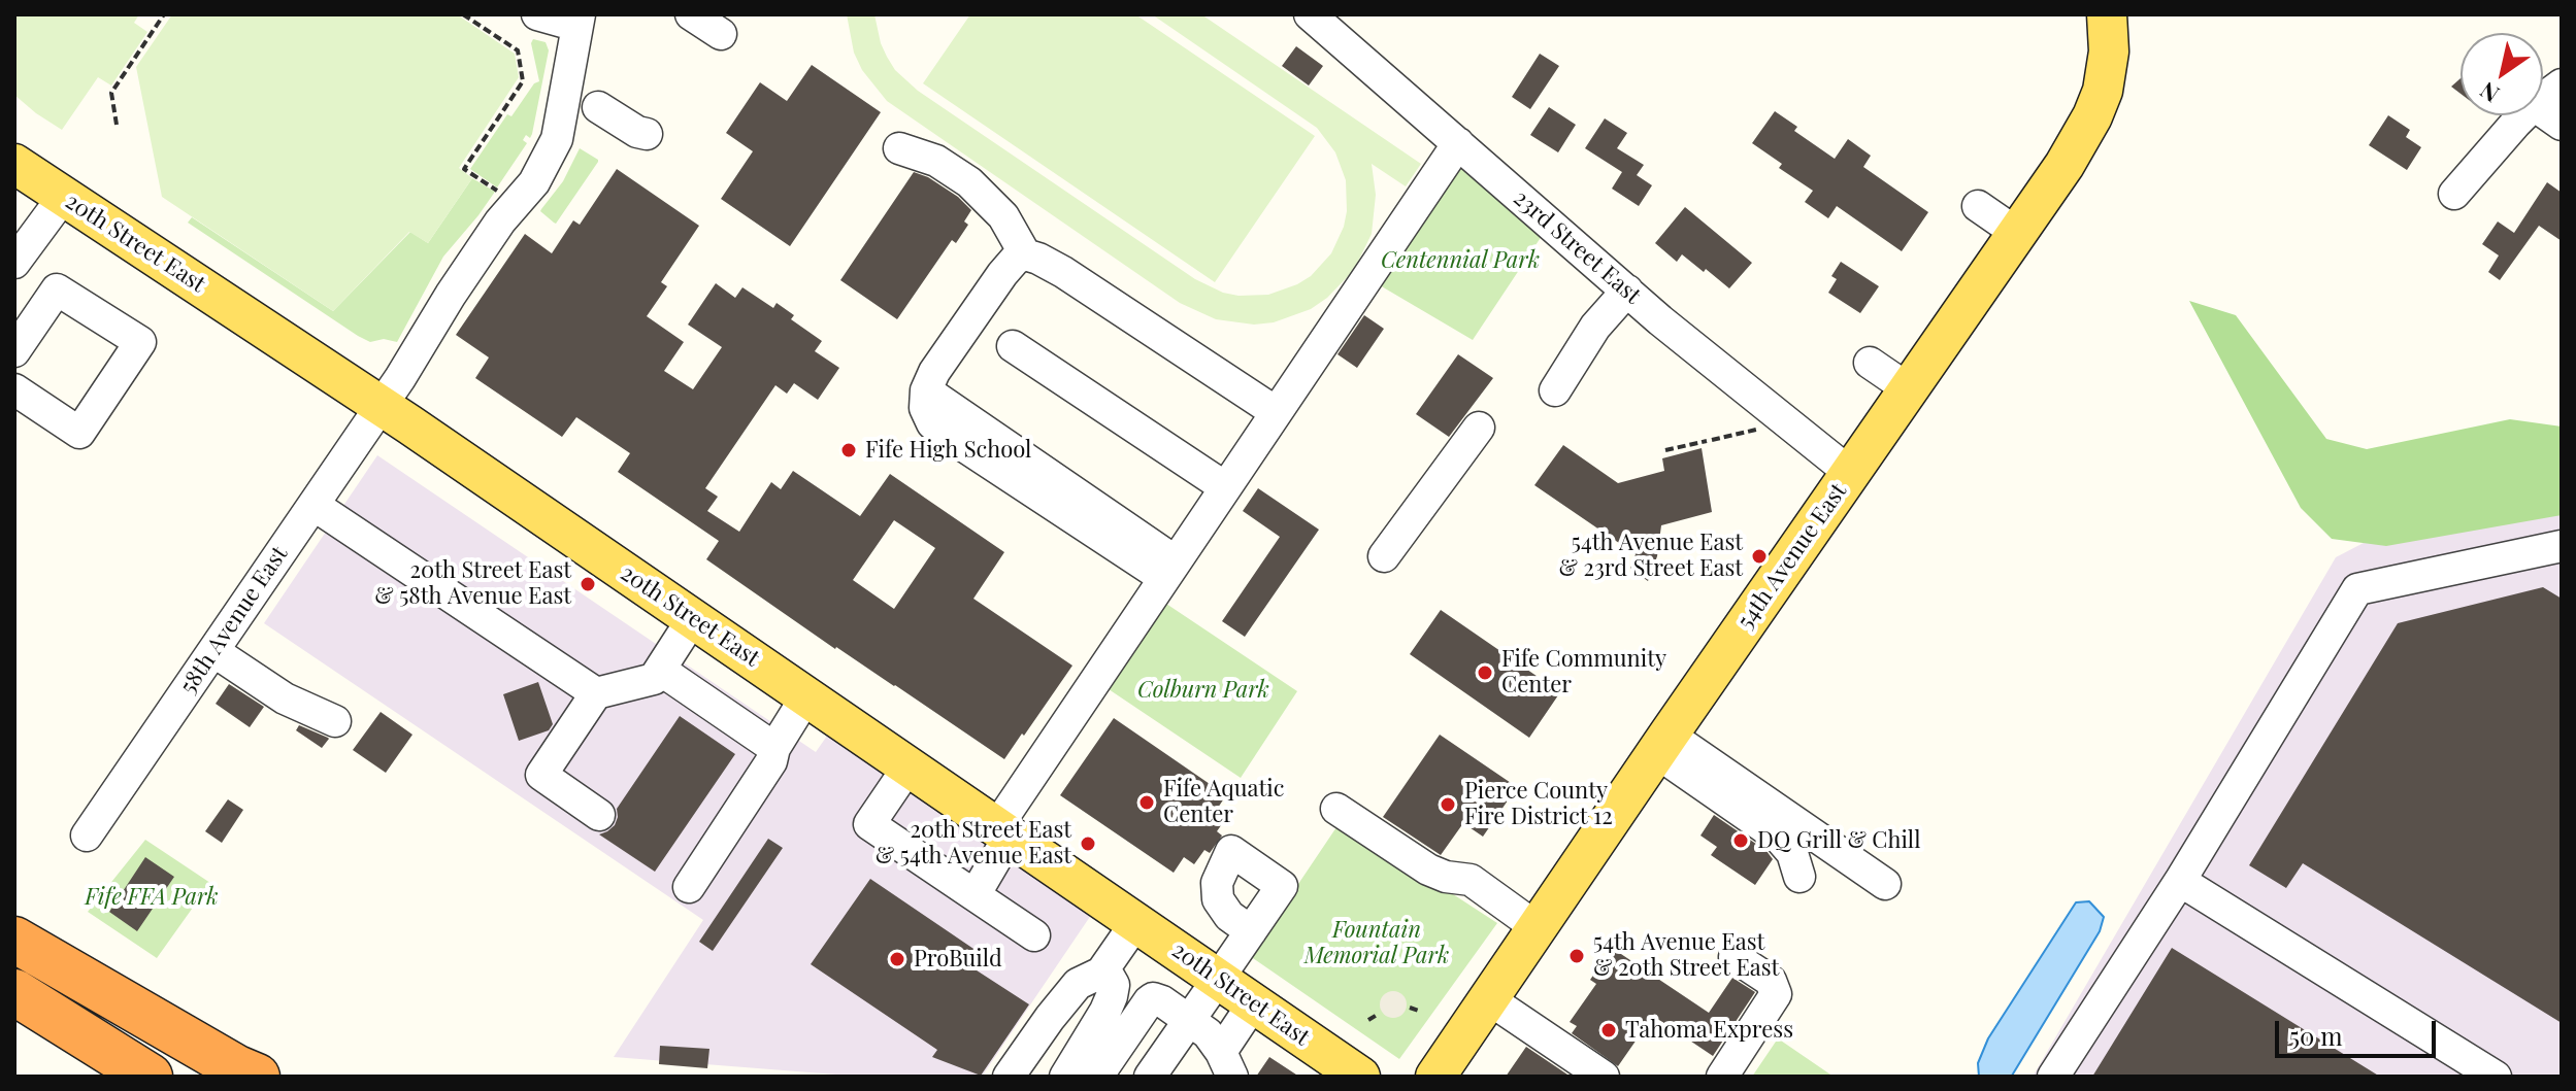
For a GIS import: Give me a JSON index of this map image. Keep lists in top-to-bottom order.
{
  "streets": {
    "main road": ["20th Street East", "54th Avenue East"],
    "street": ["23rd Street East", "58th Avenue East"]
  },
  "crossings": [
    ["20th Street East", "58th Avenue East"],
    ["23rd Street East", "54th Avenue East"]
  ],
  "parks": [
    "Centennial Park",
    "Colburn Park",
    "Fife FFA Park",
    "Fountain Memorial Park"
  ],
  "places": [
    "Fife High School",
    "54th Avenue East & 23rd Street East",
    "20th Street East & 58th Avenue East",
    "Fife Community Center",
    "Fife Aquatic Center",
    "Pierce County Fire District 12",
    "DQ Grill & Chill",
    "20th Street East & 54th Avenue East",
    "54th Avenue East & 20th Street East",
    "ProBuild",
    "Tahoma Express"
  ],
  "scale_bar": "50 m",
  "north": "bottom left"
}
